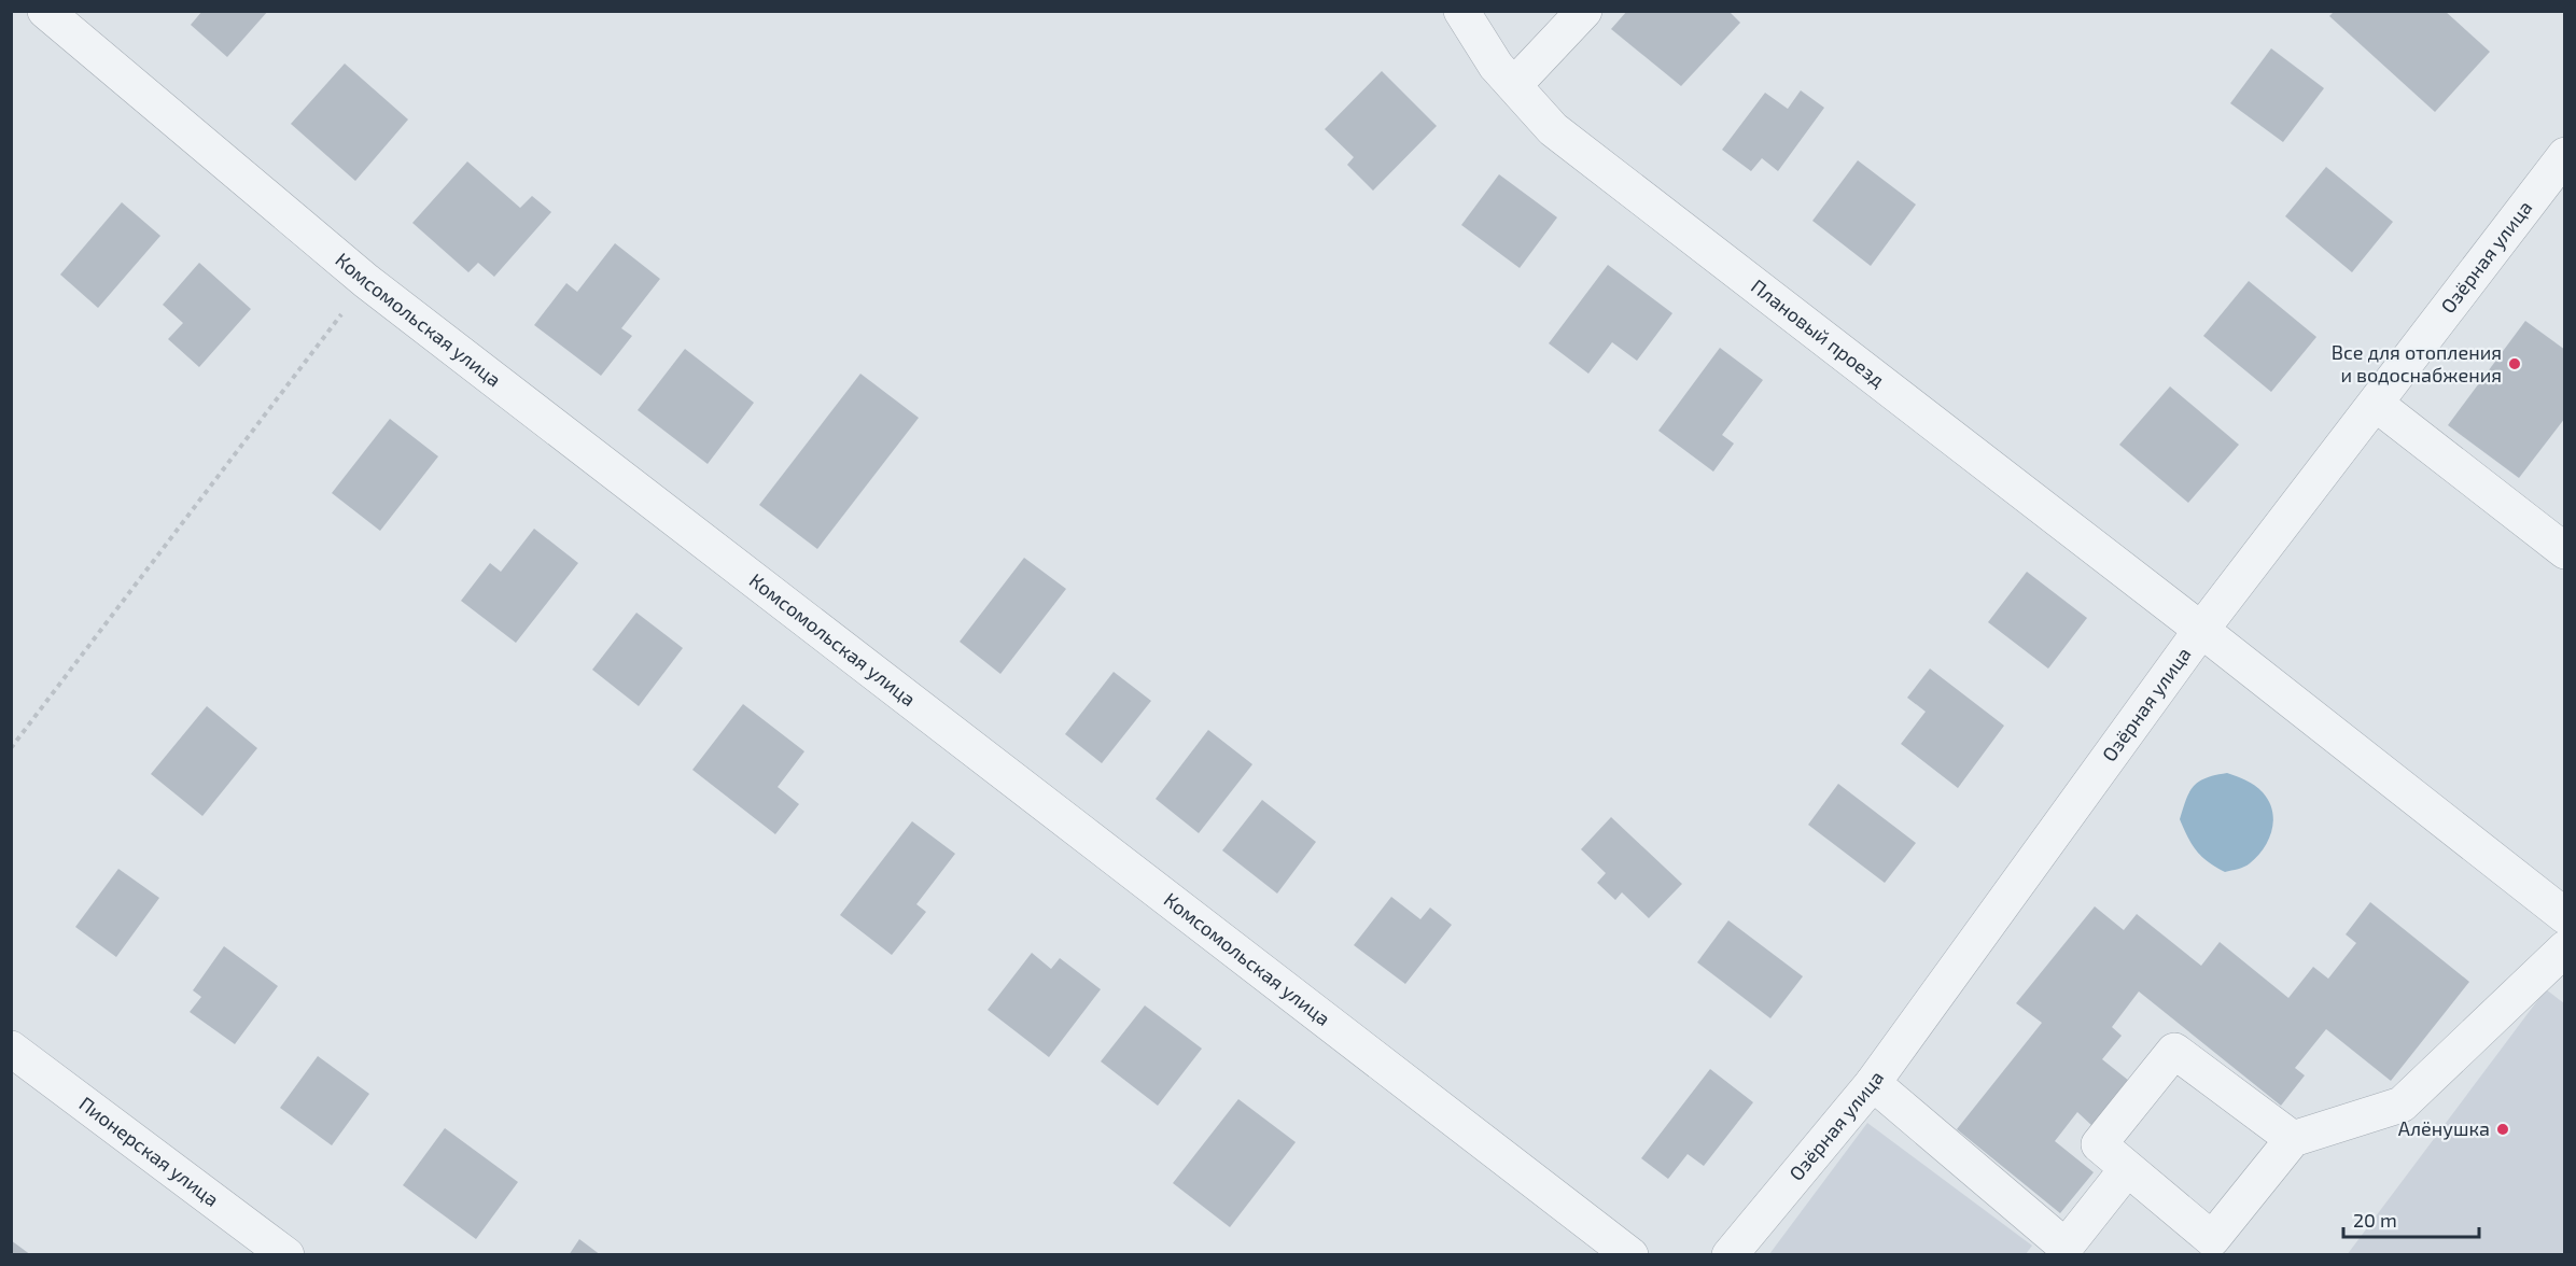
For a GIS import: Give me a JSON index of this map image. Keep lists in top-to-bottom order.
{
  "streets": {
    "street": [
      "Озёрная улица",
      "Комсомольская улица",
      "Плановый проезд",
      "Пионерская улица"
    ]
  },
  "crossings": [
    ["Озёрная улица", "Плановый проезд"]
  ],
  "places": ["Все для отопления и водоснабжения", "Алёнушка"],
  "scale_bar": "20 m"
}
